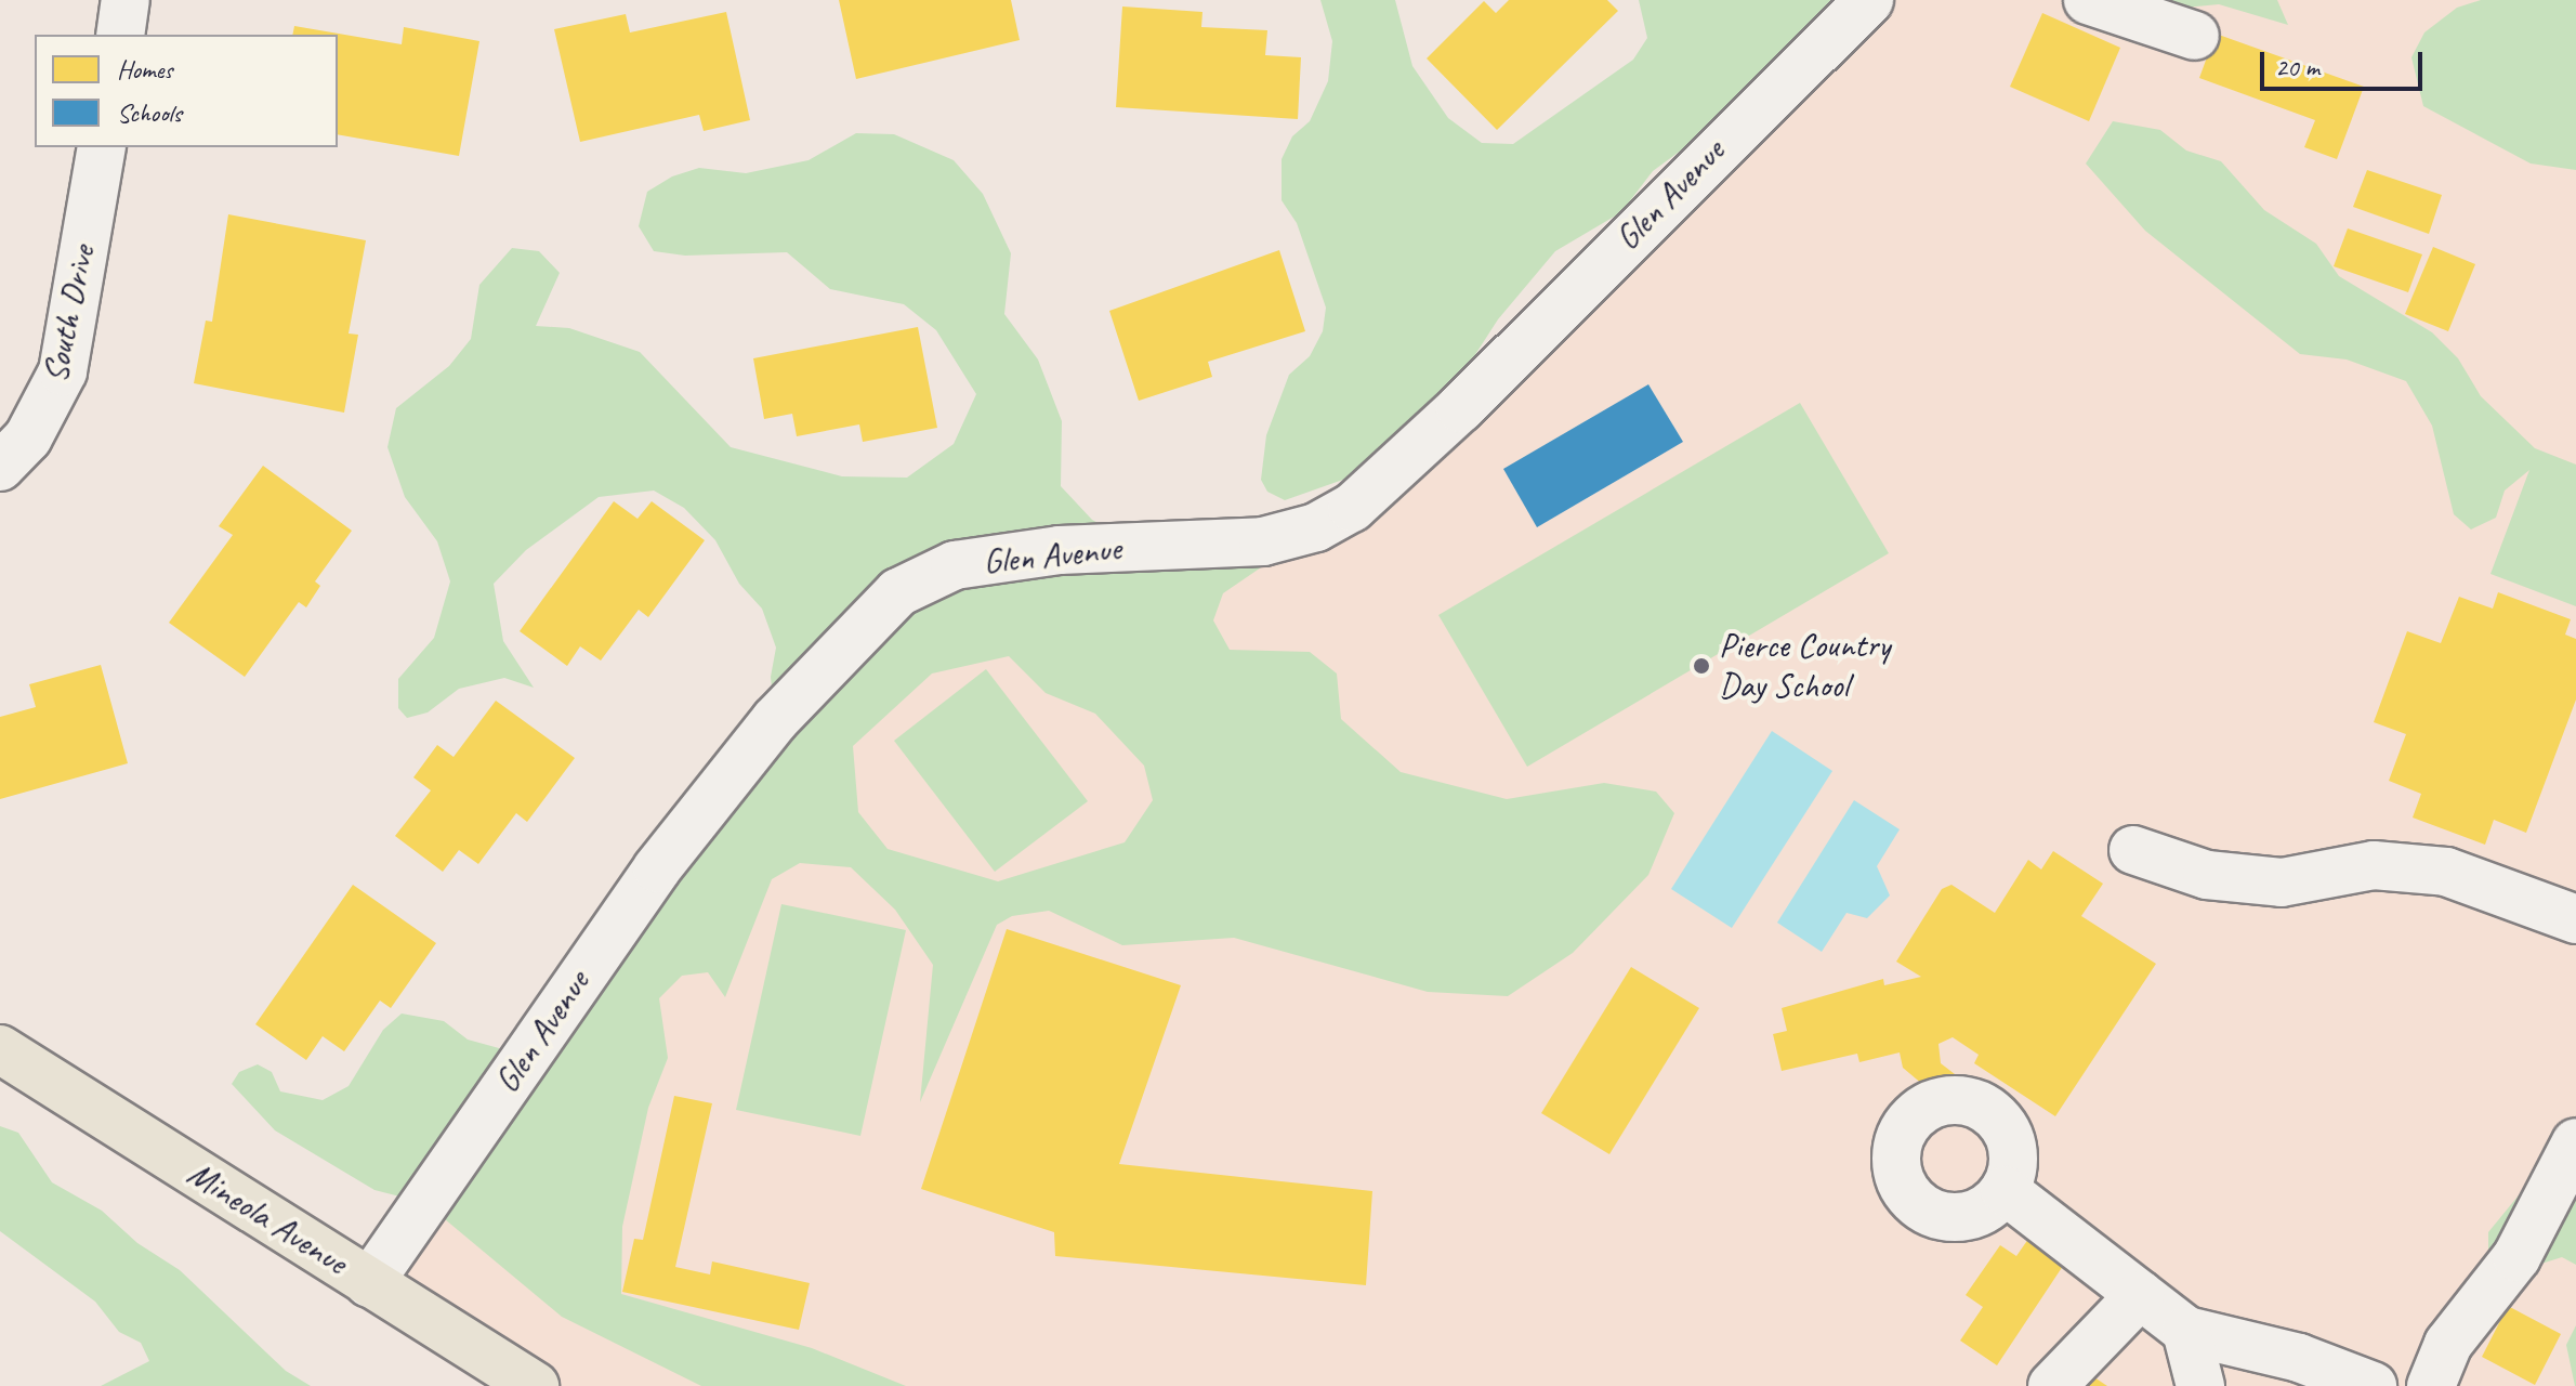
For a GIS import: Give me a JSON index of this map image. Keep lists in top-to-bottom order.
{
  "streets": {
    "main road": ["Mineola Avenue"],
    "street": ["Glen Avenue", "South Drive"]
  },
  "crossings": [
    ["Glen Avenue", "Mineola Avenue"]
  ],
  "places": ["Pierce Country Day School"],
  "legend": ["Homes", "Schools"],
  "scale_bar": "20 m"
}
